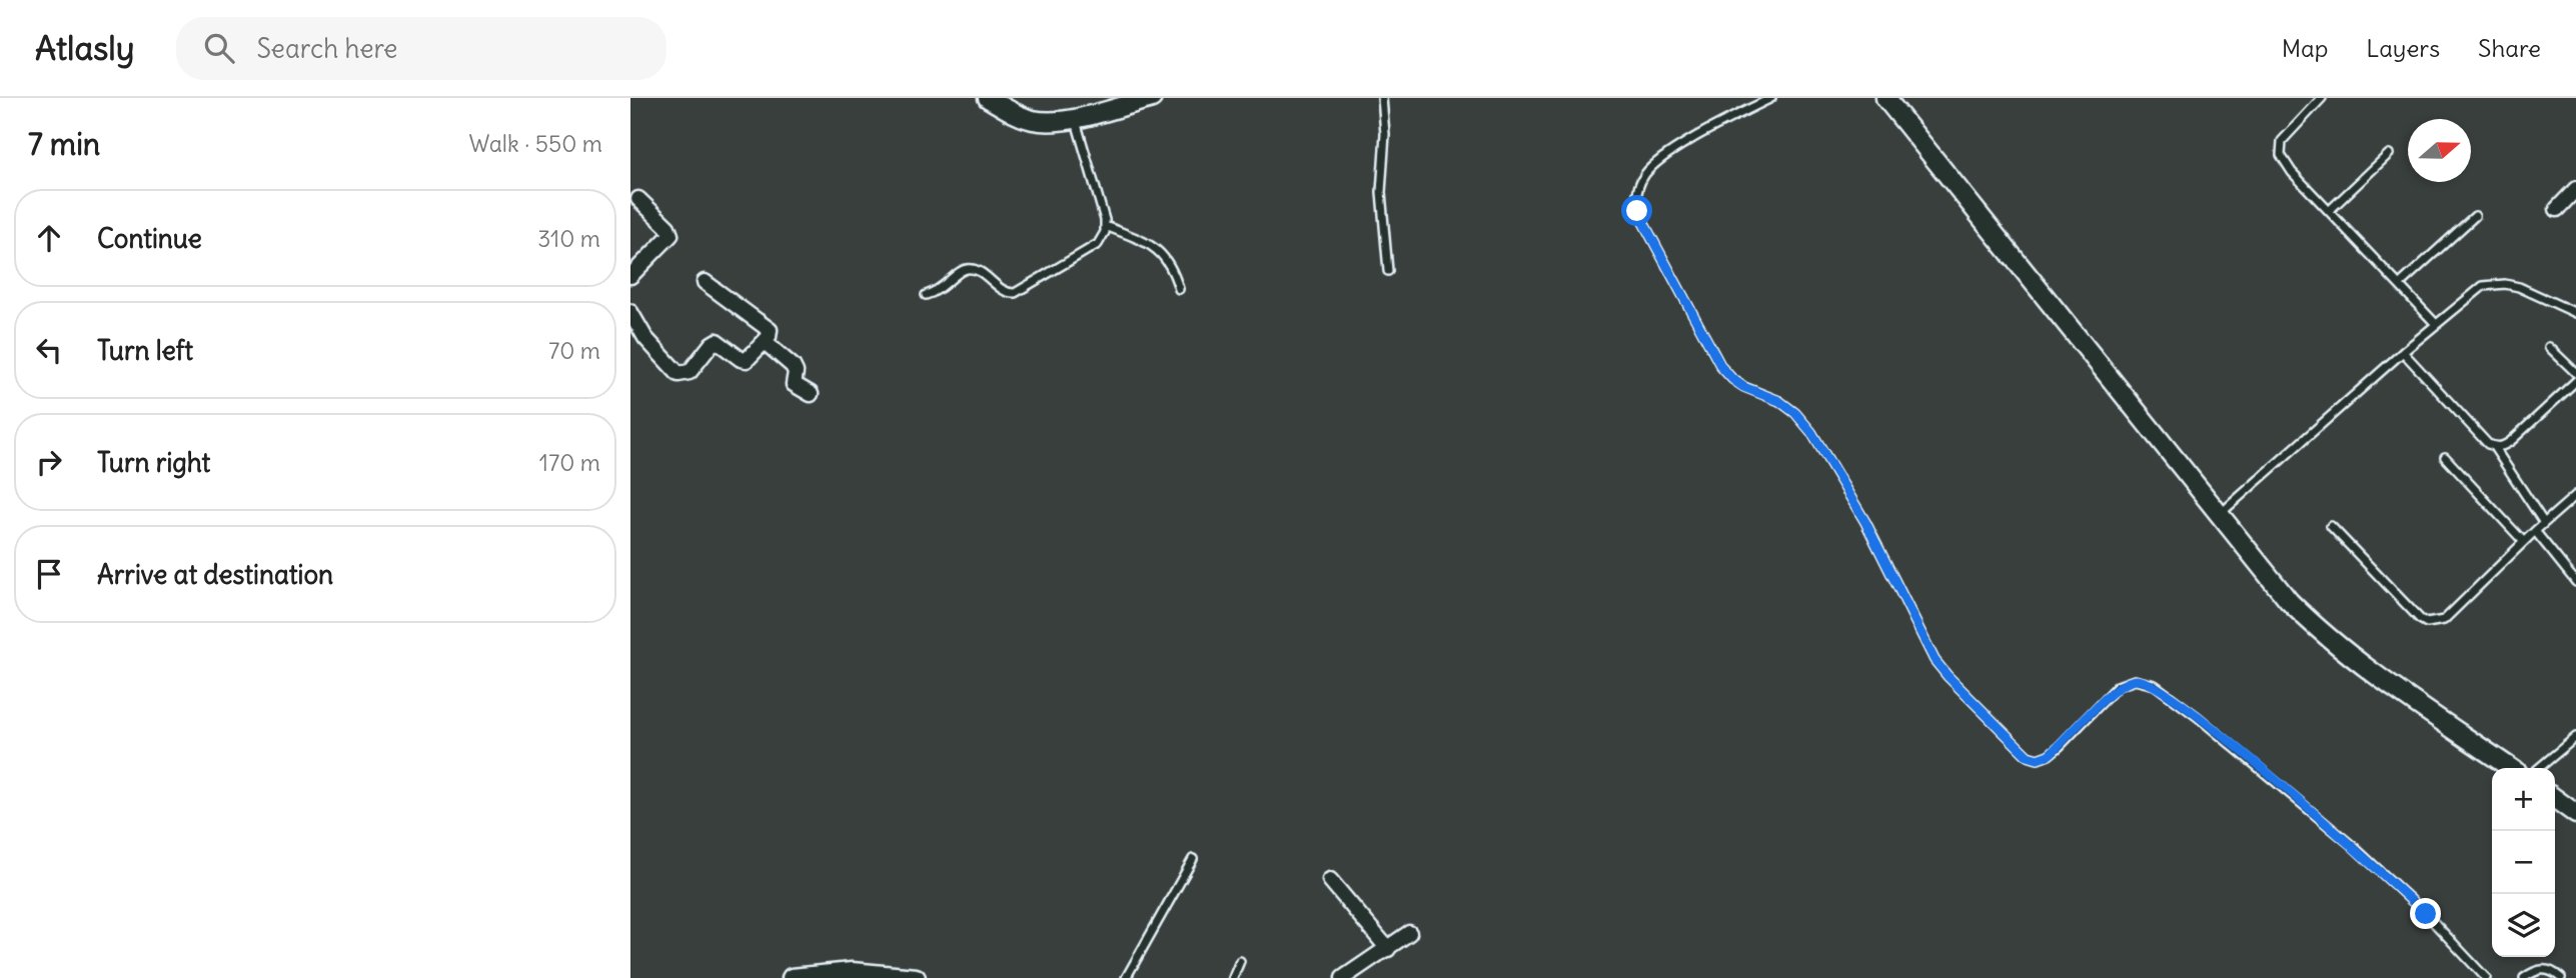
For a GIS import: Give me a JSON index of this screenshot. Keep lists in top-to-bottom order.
{
  "north": "right",
  "page": {
    "header": "Atlasly",
    "search": "Search here",
    "nav": ["Map", "Layers", "Share"],
    "heading": ["7 min", "Walk · 550 m"],
    "list": [
      ["Continue", "310 m"],
      ["Turn left", "70 m"],
      ["Turn right", "170 m"],
      "Arrive at destination"
    ],
    "map_buttons": ["+", "−"]
  }
}
